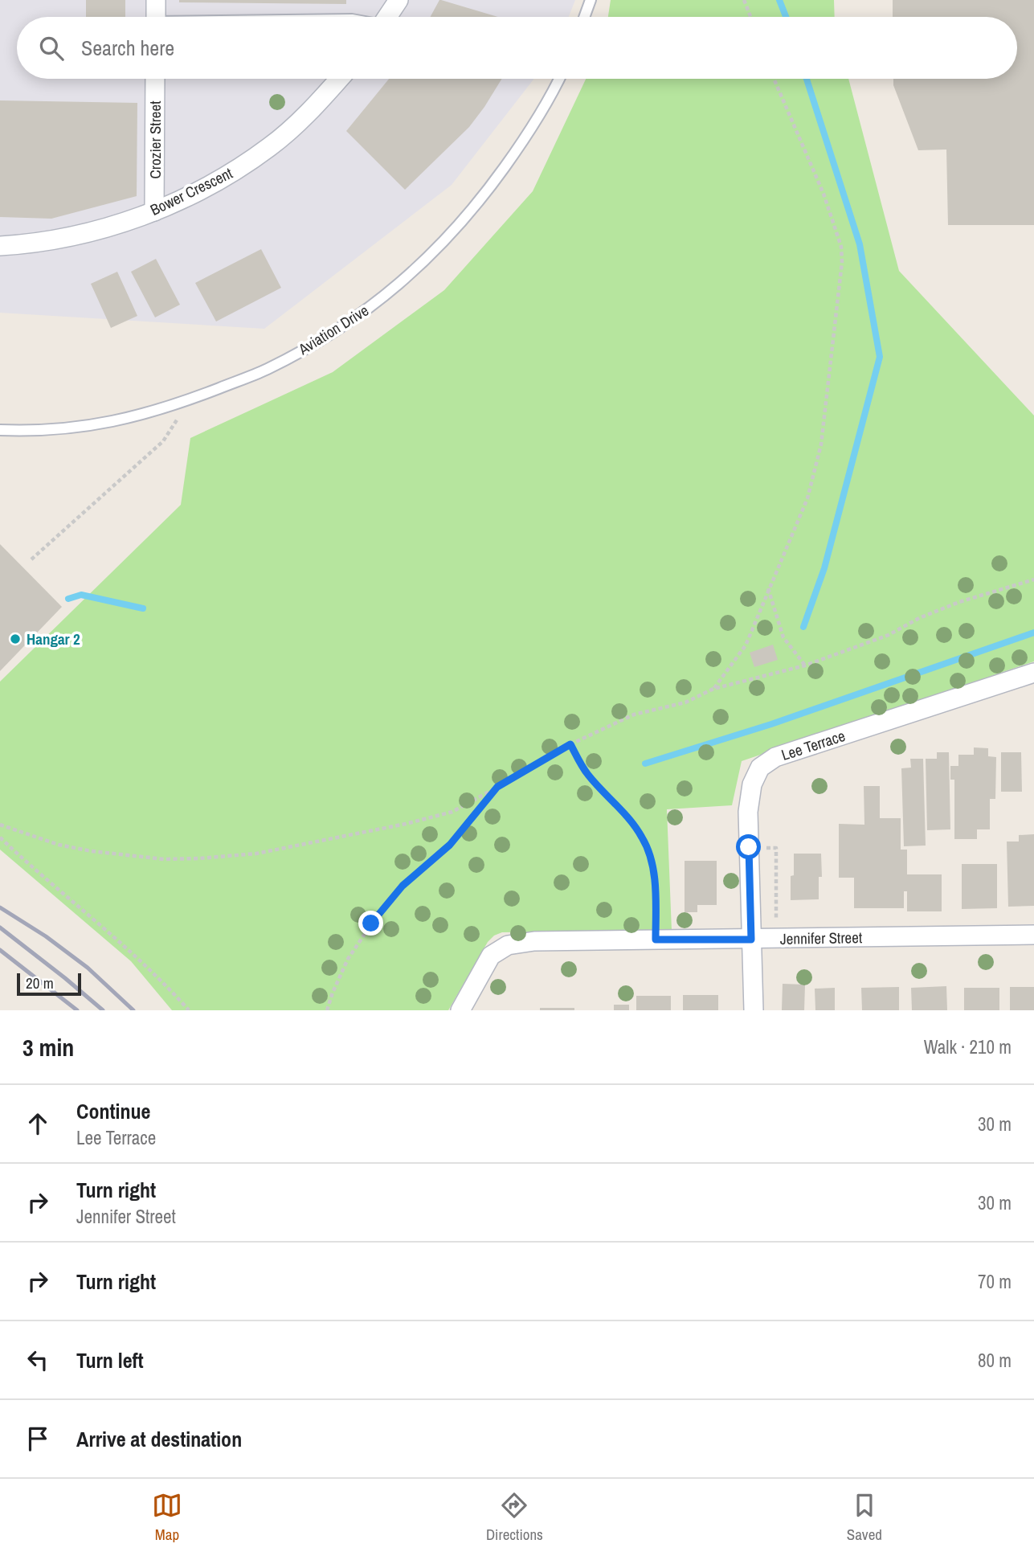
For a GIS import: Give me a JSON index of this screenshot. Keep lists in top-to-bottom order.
{
  "streets": {
    "street": [
      "Crozier Street",
      "Bower Crescent",
      "Lee Terrace",
      "Jennifer Street"
    ],
    "lane": ["Aviation Drive"]
  },
  "crossings": [
    ["Crozier Street", "Bower Crescent"],
    ["Lee Terrace", "Jennifer Street"]
  ],
  "places": ["Hangar 2"],
  "scale_bar": "20 m",
  "page": {
    "search": "Search here",
    "scale": "20 m",
    "heading": ["3 min", "Walk · 210 m"],
    "list": [
      ["Continue", "Lee Terrace", "30 m"],
      ["Turn right", "Jennifer Street", "30 m"],
      ["Turn right", "70 m"],
      ["Turn left", "80 m"],
      "Arrive at destination"
    ],
    "nav": ["Map", "Directions", "Saved"]
  }
}
